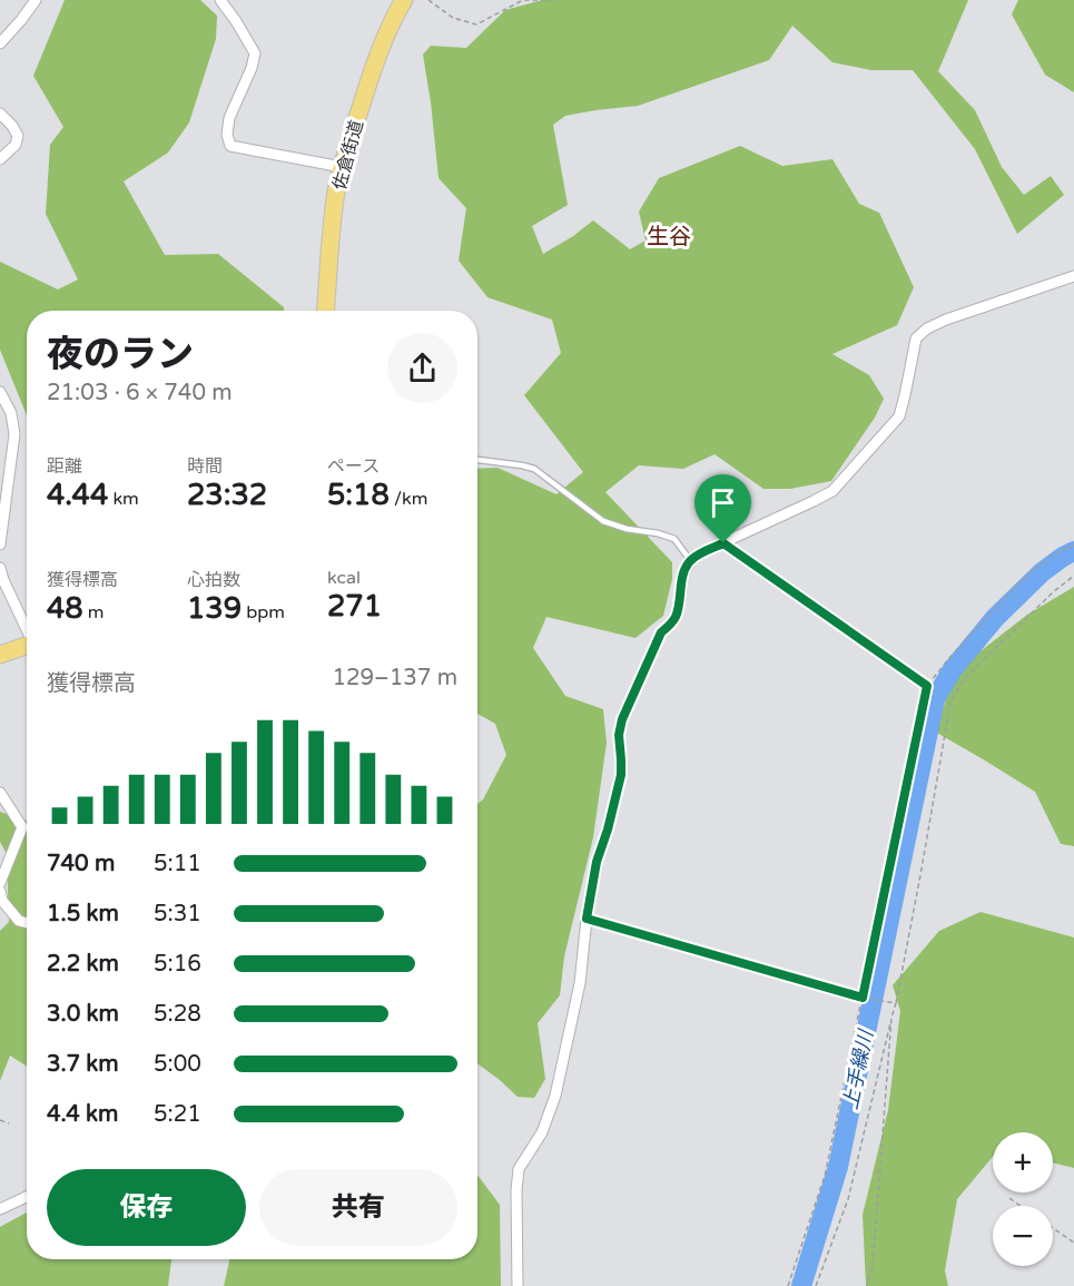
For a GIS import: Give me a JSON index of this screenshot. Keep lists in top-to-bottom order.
{
  "streets": {
    "main road": ["佐倉街道"]
  },
  "districts": ["生谷"],
  "water": ["上手繰川"],
  "page": {
    "heading": ["夜のラン", "21:03 · 6 × 740 m"],
    "stats": [
      ["距離", "4.44 km"],
      ["時間", "23:32"],
      ["ペース", "5:18 /km"],
      ["獲得標高", "48 m"],
      ["心拍数", "139 bpm"],
      ["kcal", "271"]
    ],
    "chart": ["獲得標高", "129–137 m"],
    "list": [
      {
        "name": "740 m",
        "note": "5:11"
      },
      {
        "name": "1.5 km",
        "note": "5:31"
      },
      {
        "name": "2.2 km",
        "note": "5:16"
      },
      {
        "name": "3.0 km",
        "note": "5:28"
      },
      {
        "name": "3.7 km",
        "note": "5:00"
      },
      {
        "name": "4.4 km",
        "note": "5:21"
      }
    ],
    "map_buttons": ["+", "−"],
    "buttons": ["保存", "共有"]
  }
}
